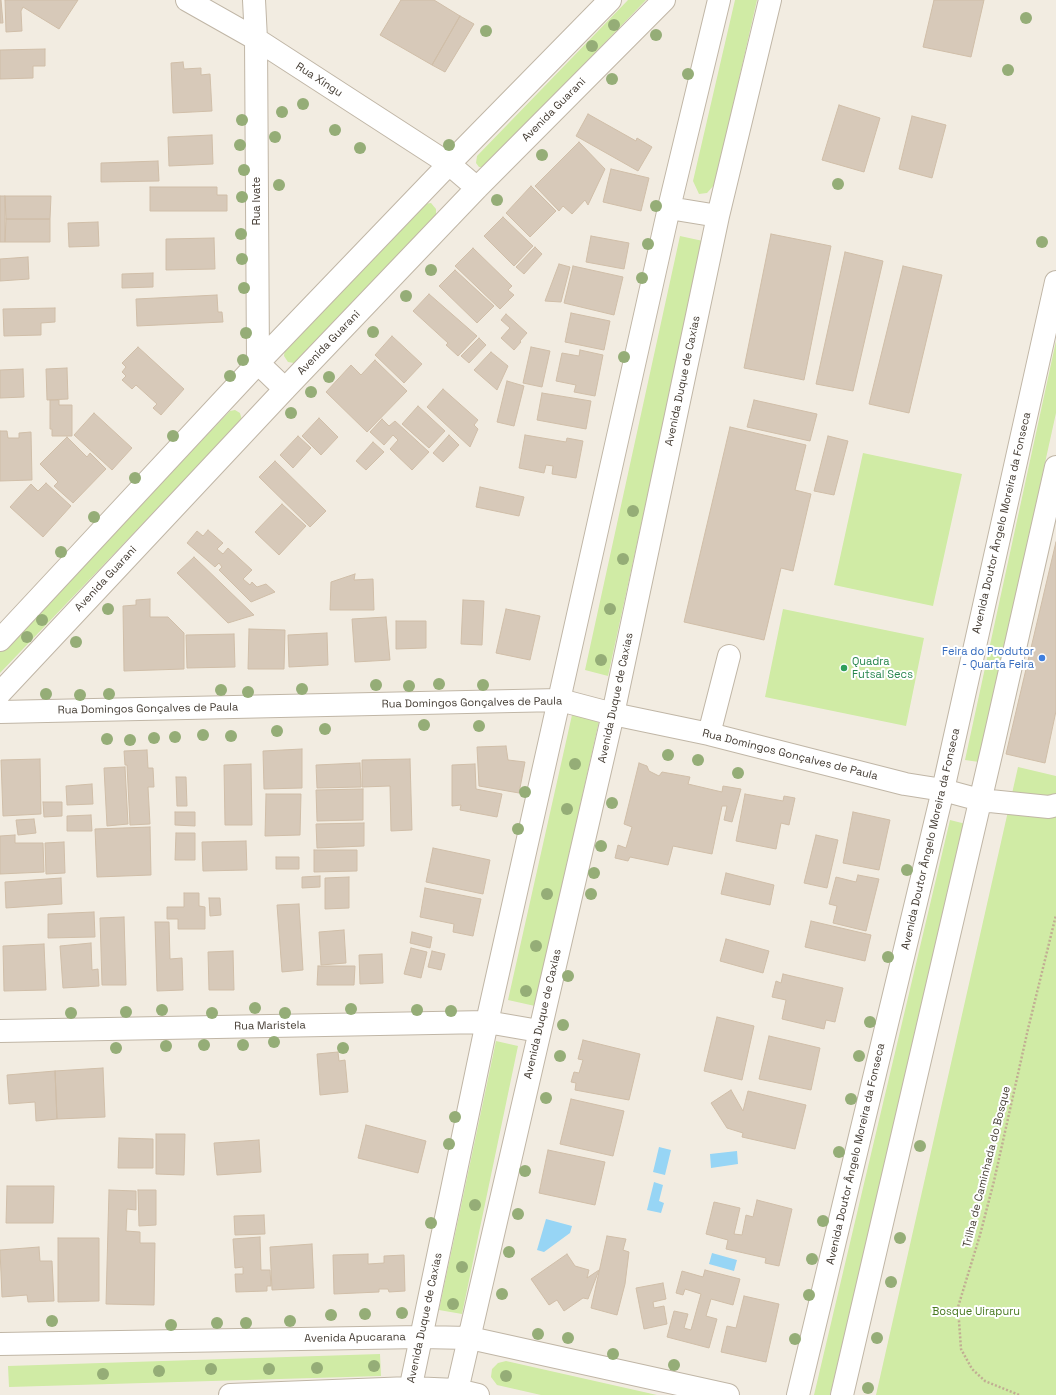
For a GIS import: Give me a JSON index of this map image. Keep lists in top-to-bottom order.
{
  "streets": {
    "street": [
      "Rua Xingu",
      "Avenida Guarani",
      "Rua Ivate",
      "Avenida Duque de Caxias",
      "Avenida Doutor Ângelo Moreira da Fonseca",
      "Rua Domingos Gonçalves de Paula",
      "Rua Maristela",
      "Avenida Apucarana"
    ],
    "path": ["Trilha de Caminhada do Bosque"]
  },
  "crossings": [
    ["Rua Xingu", "Avenida Guarani"],
    ["Rua Xingu", "Rua Ivate"],
    ["Avenida Duque de Caxias", "Rua Domingos Gonçalves de Paula"],
    ["Avenida Duque de Caxias", "Rua Maristela"],
    ["Avenida Duque de Caxias", "Avenida Apucarana"],
    ["Avenida Doutor Ângelo Moreira da Fonseca", "Rua Domingos Gonçalves de Paula"]
  ],
  "parks": ["Bosque Uirapuru"],
  "places": ["Feira do Produtor - Quarta Feira", "Quadra Futsal Secs"]
}
